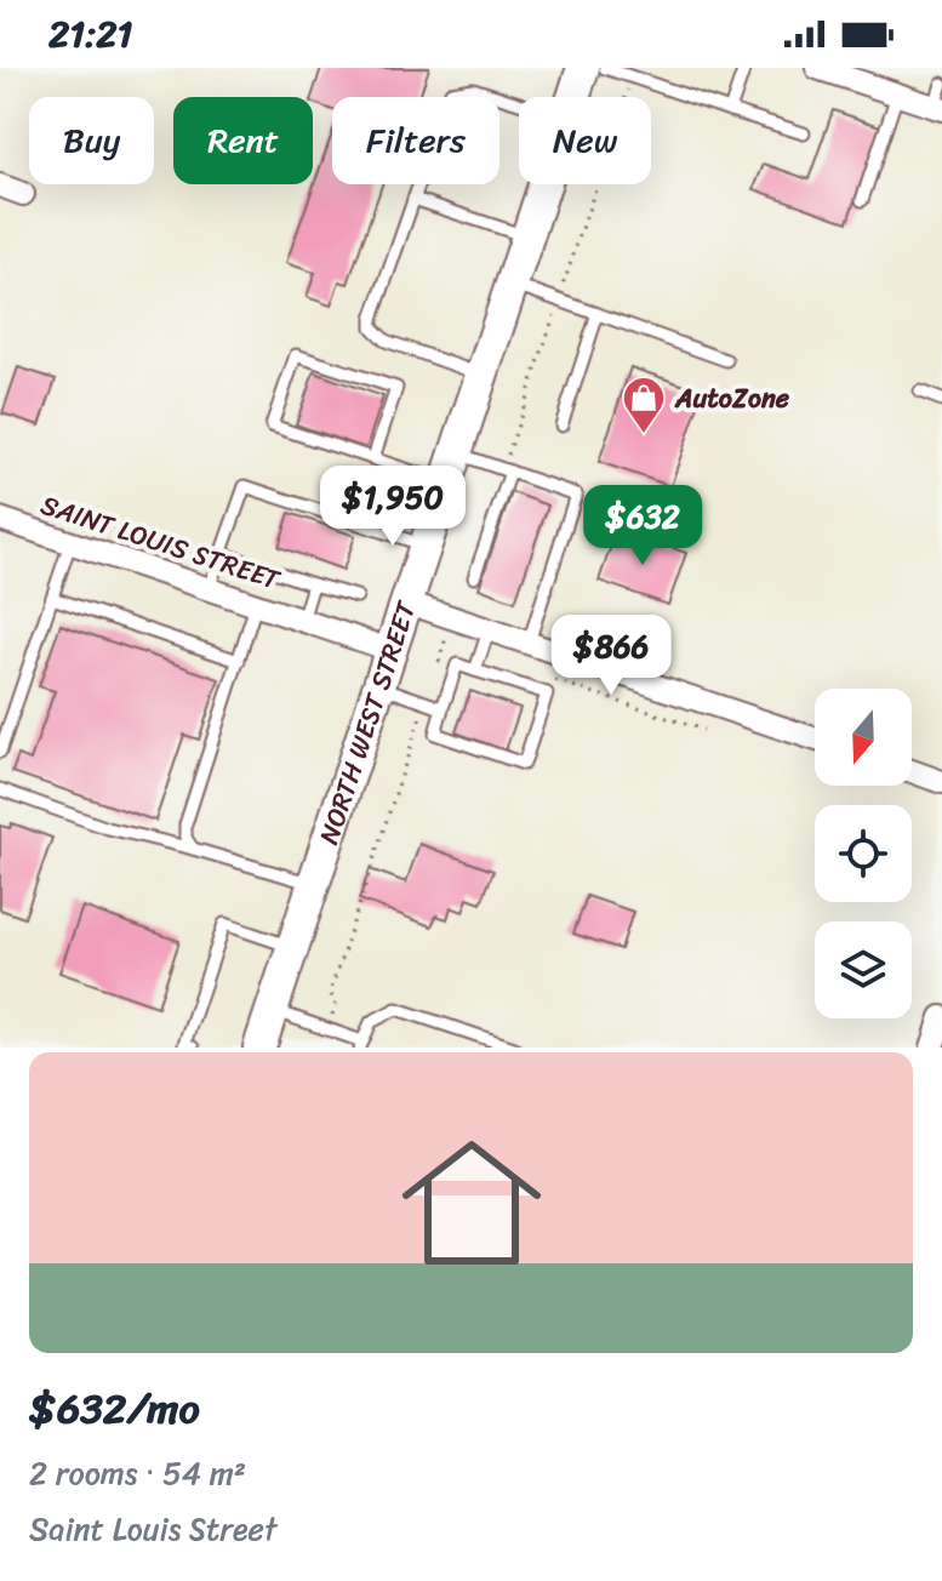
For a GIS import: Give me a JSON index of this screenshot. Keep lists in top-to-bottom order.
{
  "streets": {
    "main road": ["NORTH WEST STREET"],
    "street": ["SAINT LOUIS STREET"]
  },
  "crossings": [
    ["SAINT LOUIS STREET", "NORTH WEST STREET"]
  ],
  "places": {
    "shop": ["AutoZone"]
  },
  "north": "bottom",
  "page": {
    "status": "21:21",
    "chip": [
      "Buy",
      "Rent",
      "Filters",
      "New"
    ],
    "price": ["$1,950", "$632", "$866"],
    "list": [
      {
        "name": "$632/mo",
        "note": "2 rooms · 54 m² · Saint Louis Street"
      }
    ]
  }
}
